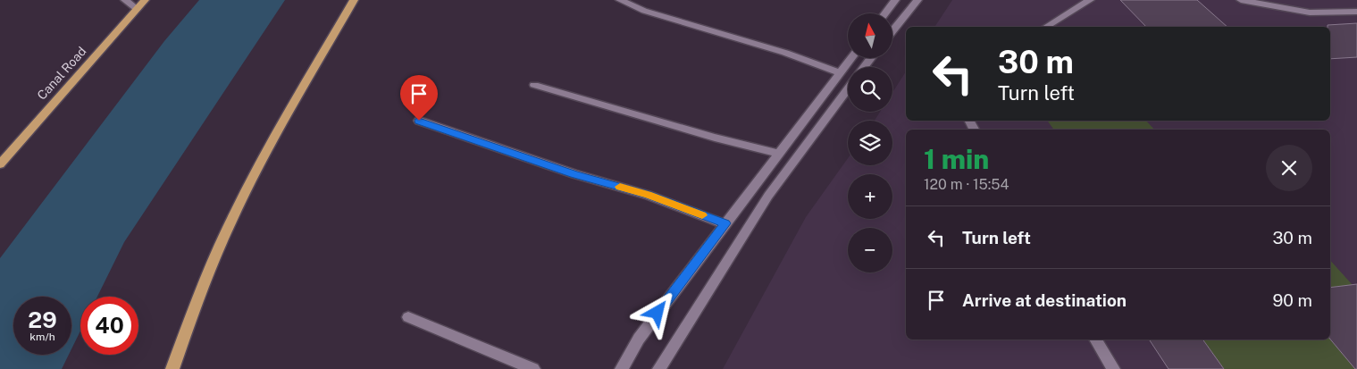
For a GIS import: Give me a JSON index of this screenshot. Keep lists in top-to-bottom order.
{
  "streets": {
    "main road": ["Canal Road"]
  },
  "north": "top",
  "page": {
    "map_buttons": ["+", "−"],
    "turn": ["30 m", "Turn left"],
    "heading": ["1 min", "120 m · 15:54"],
    "list": [
      {
        "name": "Turn left",
        "value": "30 m"
      },
      {
        "name": "Arrive at destination",
        "value": "90 m"
      }
    ],
    "speed": "29 km/h",
    "limit": "40"
  }
}
